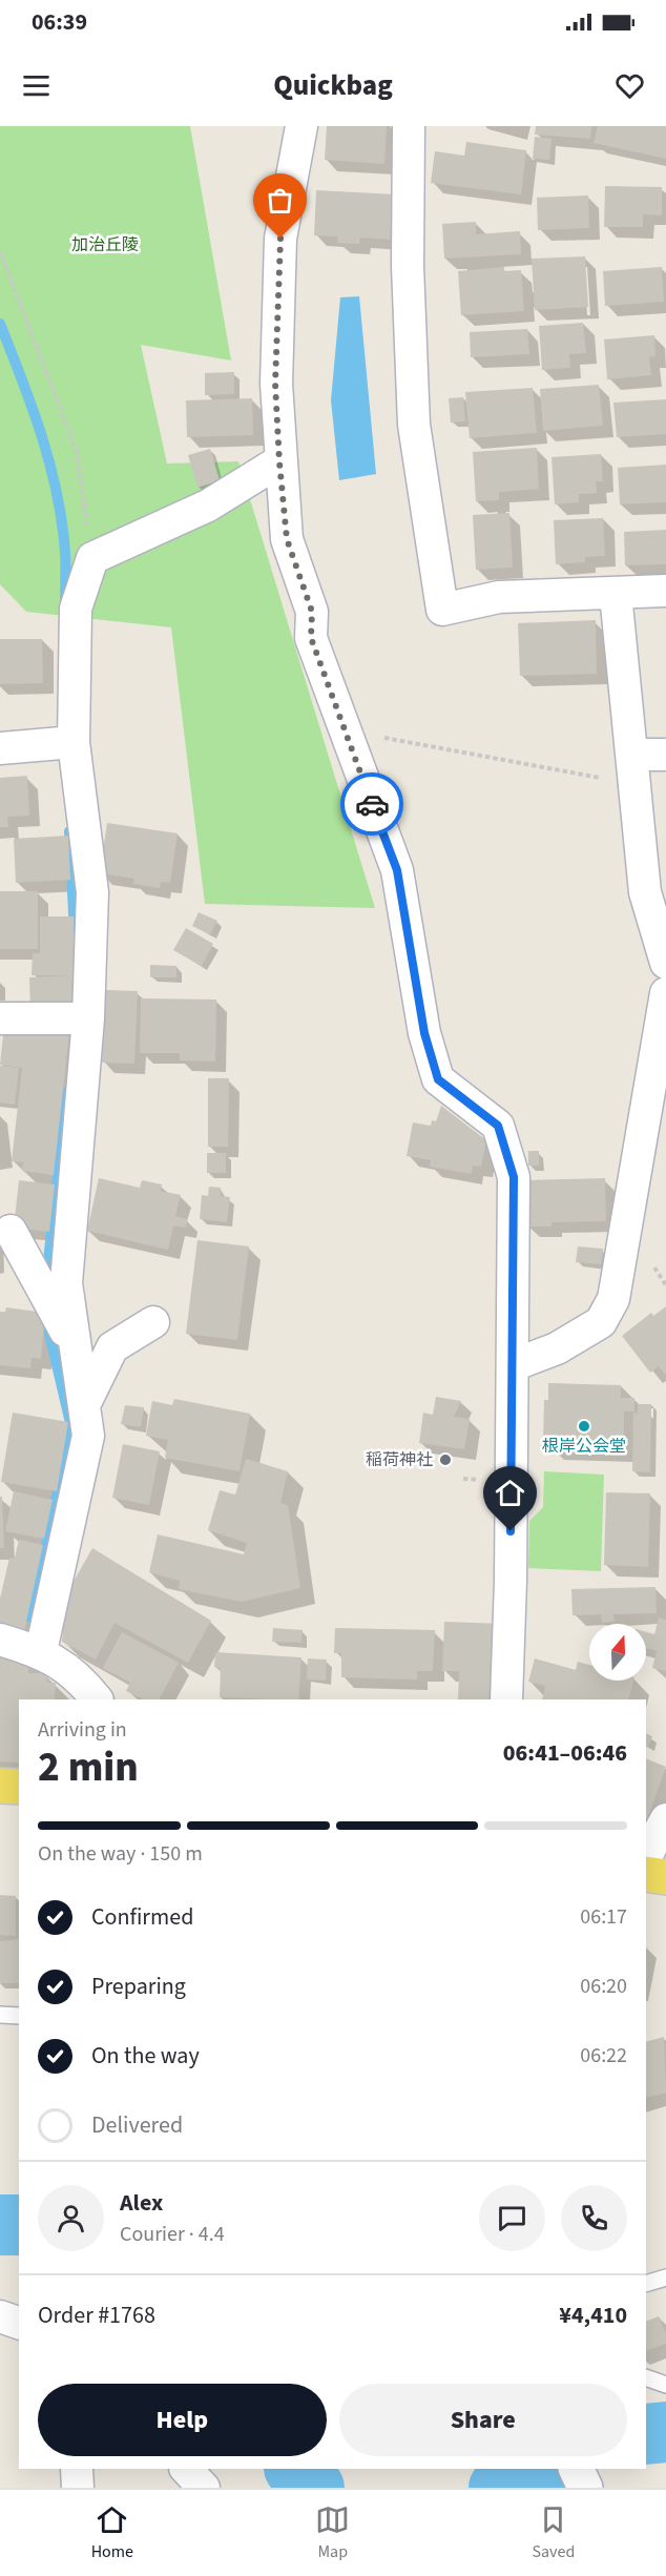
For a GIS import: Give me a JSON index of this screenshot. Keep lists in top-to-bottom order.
{
  "parks": ["加治丘陵"],
  "places": ["根岸公会堂", "稲荷神社"],
  "north": "top",
  "page": {
    "status": "06:39",
    "header": "Quickbag",
    "heading": ["2 min", "Arriving in", "06:41–06:46"],
    "panel": [
      "Alex",
      "Courier · 4.4",
      "Order #1768",
      "¥4,410"
    ],
    "bar": "On the way · 150 m",
    "list": [
      ["Confirmed", "06:17"],
      ["Preparing", "06:20"],
      ["On the way", "06:22"],
      "Delivered"
    ],
    "buttons": ["Help", "Share"],
    "tabs": ["Home", "Map", "Saved"]
  }
}
